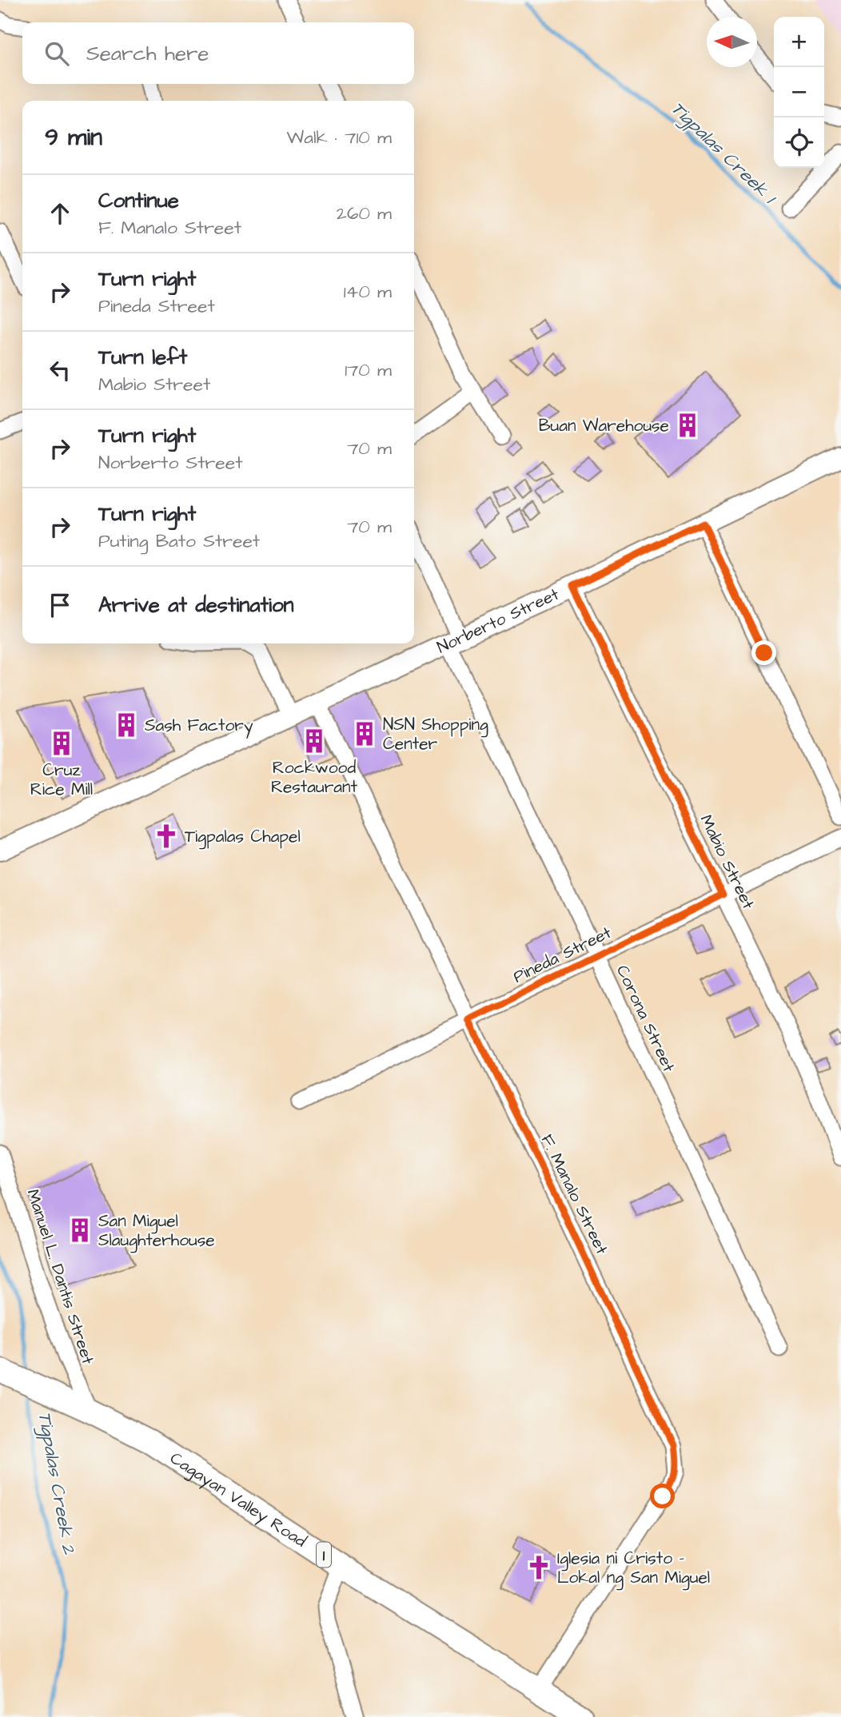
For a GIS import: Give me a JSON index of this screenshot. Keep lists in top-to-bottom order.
{
  "streets": {
    "highway": ["Cagayan Valley Road", "1"],
    "main road": ["Norberto Street"],
    "street": [
      "Mabio Street",
      "Pineda Street",
      "Corona Street",
      "F. Manalo Street",
      "Manuel L. Dantis Street"
    ]
  },
  "crossings": [
    ["Norberto Street", "Mabio Street"],
    ["Norberto Street", "Corona Street"],
    ["Norberto Street", "F. Manalo Street"],
    ["Mabio Street", "Pineda Street"],
    ["Pineda Street", "Corona Street"],
    ["Pineda Street", "F. Manalo Street"],
    ["F. Manalo Street", "Cagayan Valley Road"],
    ["Manuel L. Dantis Street", "Cagayan Valley Road"]
  ],
  "water": ["Tigpalas Creek 1", "Tigpalas Creek 2"],
  "places": {
    "building": [
      "Buan Warehouse",
      "Sash Factory",
      "NSN Shopping Center",
      "Rockwood Restaurant",
      "Cruz Rice Mill",
      "San Miguel Slaughterhouse"
    ],
    "church": ["Tigpalas Chapel", "Iglesia ni Cristo - Lokal ng San Miguel"]
  },
  "north": "left",
  "page": {
    "map_buttons": ["+", "−"],
    "search": "Search here",
    "heading": ["9 min", "Walk · 710 m"],
    "list": [
      ["Continue", "F. Manalo Street", "260 m"],
      ["Turn right", "Pineda Street", "140 m"],
      ["Turn left", "Mabio Street", "170 m"],
      ["Turn right", "Norberto Street", "70 m"],
      ["Turn right", "Puting Bato Street", "70 m"],
      "Arrive at destination"
    ]
  }
}
